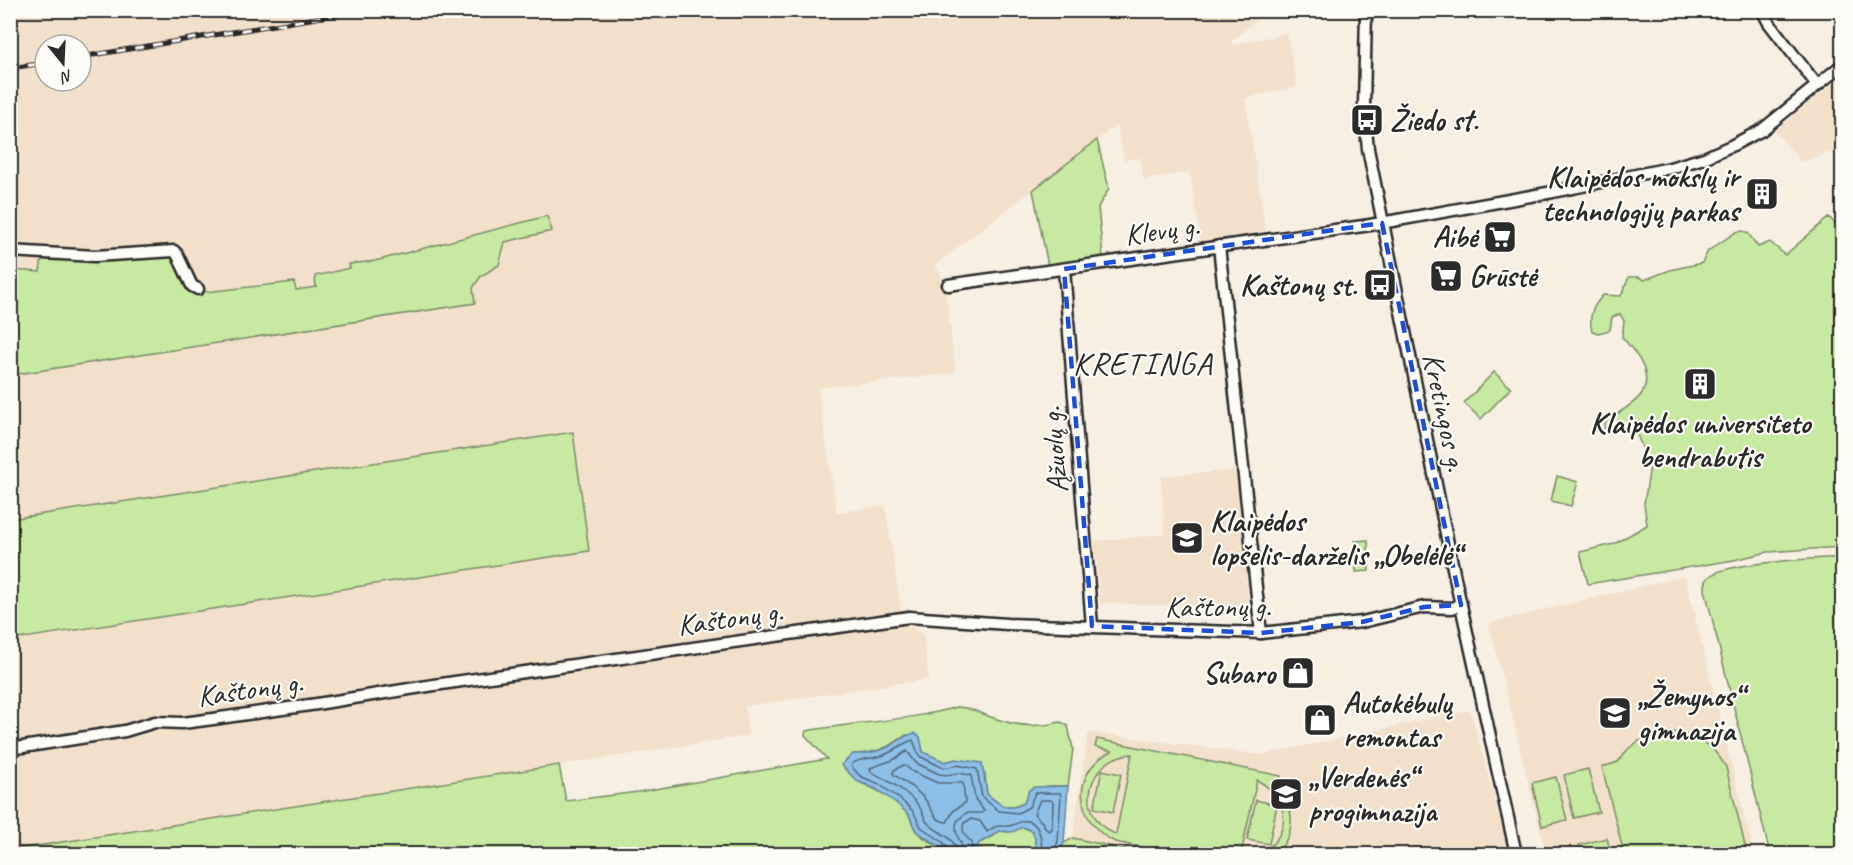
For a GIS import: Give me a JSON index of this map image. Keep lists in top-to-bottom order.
{
  "streets": {
    "street": [
      "Klevų g.",
      "Kretingos g.",
      "Ąžuolų g.",
      "Kaštonų g."
    ]
  },
  "crossings": [
    ["Klevų g.", "Kretingos g."],
    ["Klevų g.", "Ąžuolų g."],
    ["Kretingos g.", "Kaštonų g."],
    ["Ąžuolų g.", "Kaštonų g."]
  ],
  "districts": ["KRETINGA"],
  "places": {
    "bus stop": ["Žiedo st.", "Kaštonų st."],
    "building": ["Klaipėdos mokslų ir technologijų parkas", "Klaipėdos universiteto bendrabutis"],
    "supermarket": ["Aibė", "Grūstė"],
    "school or university": ["Klaipėdos lopšelis-darželis „Obelėlė“", "„Žemynos“ gimnazija", "„Verdenės“ progimnazija"],
    "shop": ["Subaro", "Autokėbulų remontas"]
  },
  "north": "bottom"
}
